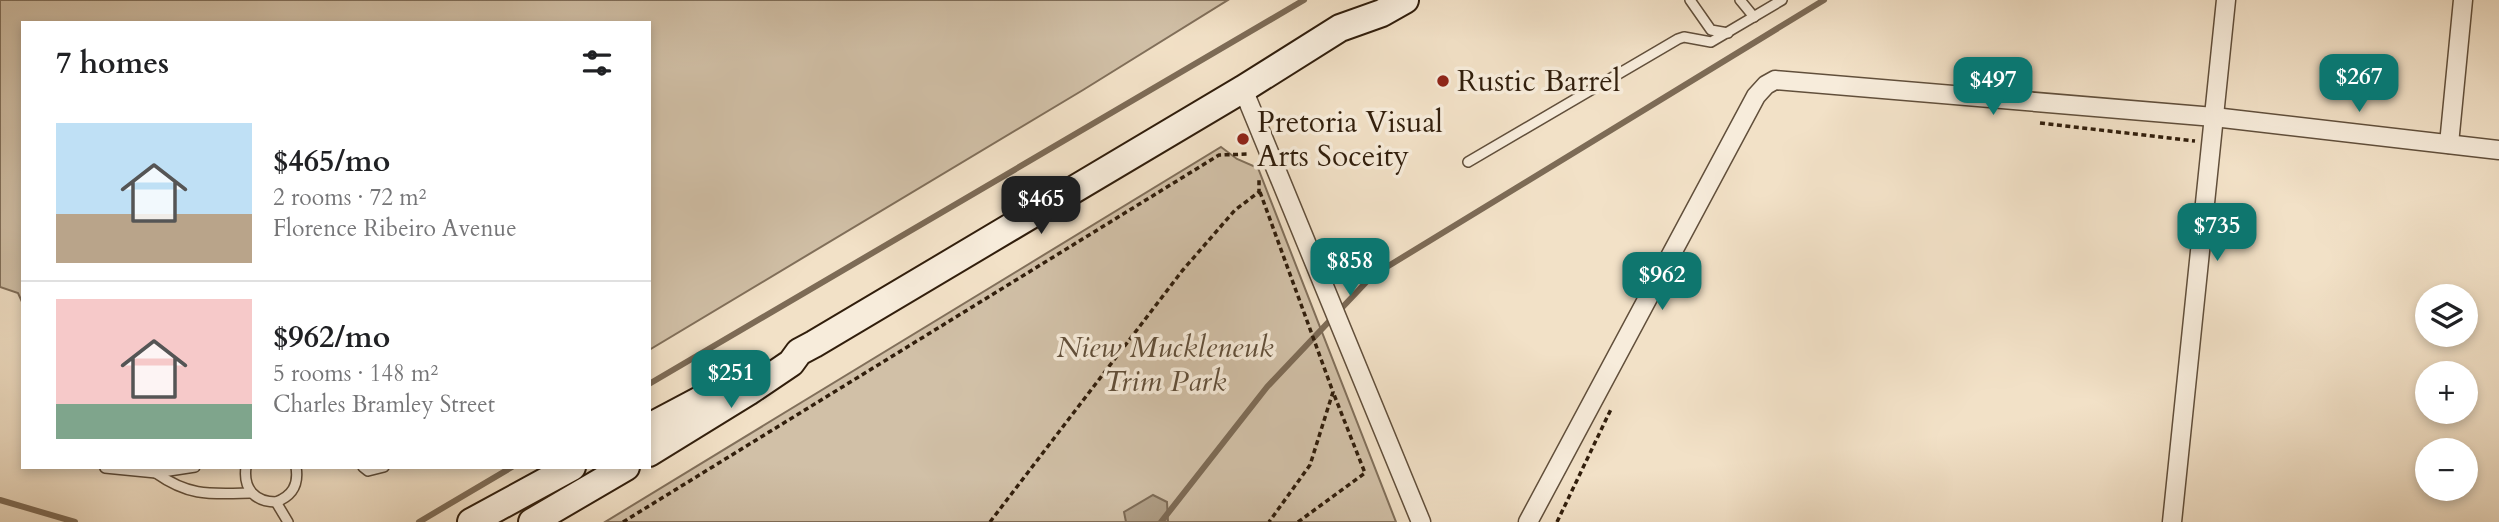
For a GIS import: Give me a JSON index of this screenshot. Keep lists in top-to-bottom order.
{
  "parks": ["Niew Muckleneuk Trim Park"],
  "places": ["Rustic Barrel", "Pretoria Visual Arts Soceity"],
  "page": {
    "heading": "7 homes",
    "price": [
      "$267",
      "$497",
      "$465",
      "$735",
      "$858",
      "$962",
      "$251"
    ],
    "list": [
      {
        "name": "$465/mo",
        "note": "2 rooms · 72 m² · Florence Ribeiro Avenue"
      },
      {
        "name": "$962/mo",
        "note": "5 rooms · 148 m² · Charles Bramley Street"
      }
    ],
    "map_buttons": ["+", "−"]
  }
}
